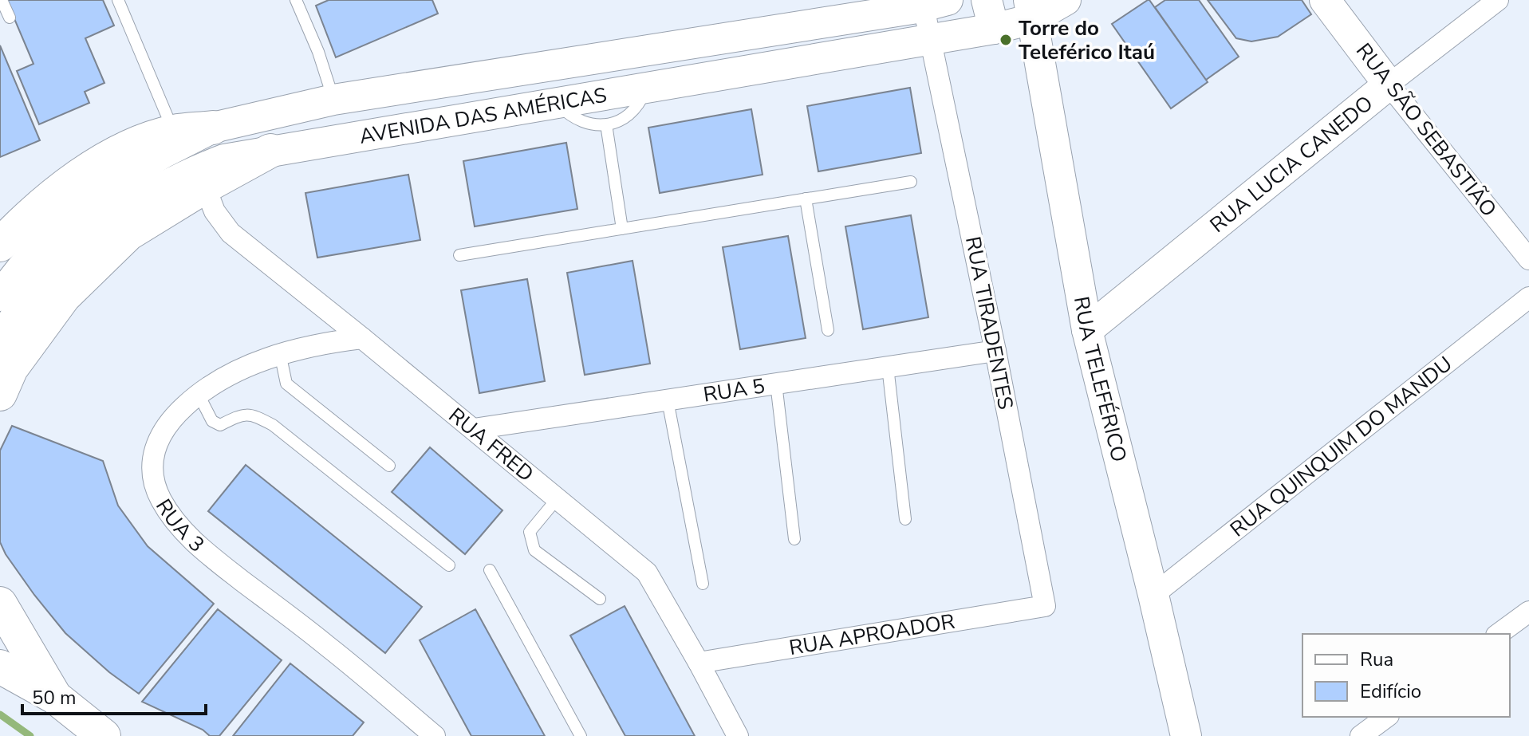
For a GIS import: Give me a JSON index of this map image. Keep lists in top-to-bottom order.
{
  "streets": {
    "main road": [
      "AVENIDA DAS AMÉRICAS",
      "RUA SÃO SEBASTIÃO",
      "RUA LUCIA CANEDO",
      "RUA TELEFÉRICO"
    ],
    "street": [
      "RUA TIRADENTES",
      "RUA 5",
      "RUA FRED",
      "RUA QUINQUIM DO MANDU",
      "RUA 3",
      "RUA APROADOR"
    ]
  },
  "crossings": [
    ["AVENIDA DAS AMÉRICAS", "RUA TIRADENTES"],
    ["AVENIDA DAS AMÉRICAS", "RUA TELEFÉRICO"],
    ["RUA SÃO SEBASTIÃO", "RUA LUCIA CANEDO"],
    ["RUA LUCIA CANEDO", "RUA TELEFÉRICO"],
    ["RUA TIRADENTES", "RUA 5"],
    ["RUA TIRADENTES", "RUA APROADOR"],
    ["RUA TELEFÉRICO", "RUA QUINQUIM DO MANDU"],
    ["RUA 5", "RUA FRED"],
    ["RUA FRED", "RUA 3"],
    ["RUA FRED", "RUA APROADOR"]
  ],
  "places": ["Torre do Teleférico Itaú"],
  "legend": ["Rua", "Edifício"],
  "scale_bar": "50 m"
}
